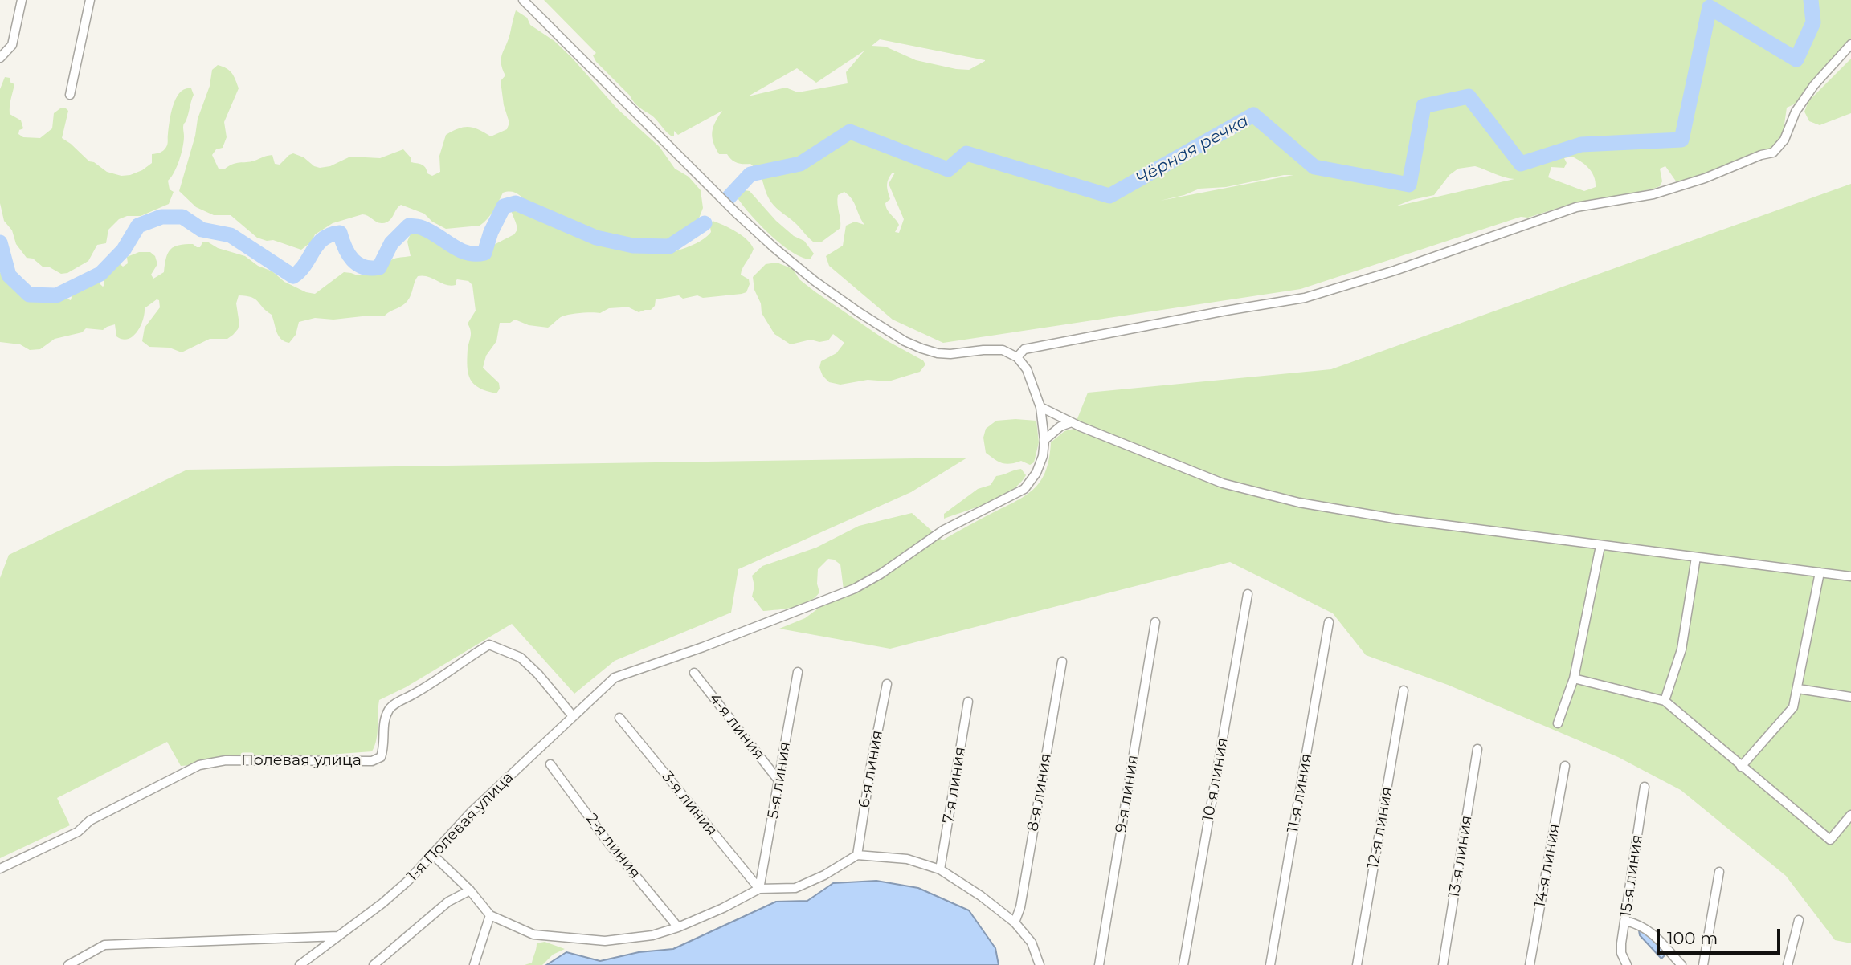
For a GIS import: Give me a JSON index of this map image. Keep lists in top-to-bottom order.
{
  "streets": {
    "street": [
      "4-я линия",
      "Полевая улица",
      "6-я линия",
      "10-я линия",
      "5-я линия",
      "7-я линия",
      "8-я линия",
      "11-я линия",
      "9-я линия",
      "3-я линия",
      "1-я Полевая улица",
      "12-я линия",
      "2-я линия",
      "13-я линия",
      "14-я линия",
      "15-я линия"
    ]
  },
  "crossings": [
    ["4-я линия", "5-я линия"],
    ["Полевая улица", "1-я Полевая улица"],
    ["5-я линия", "3-я линия"]
  ],
  "water": ["Чёрная речка"],
  "scale_bar": "100 m"
}
